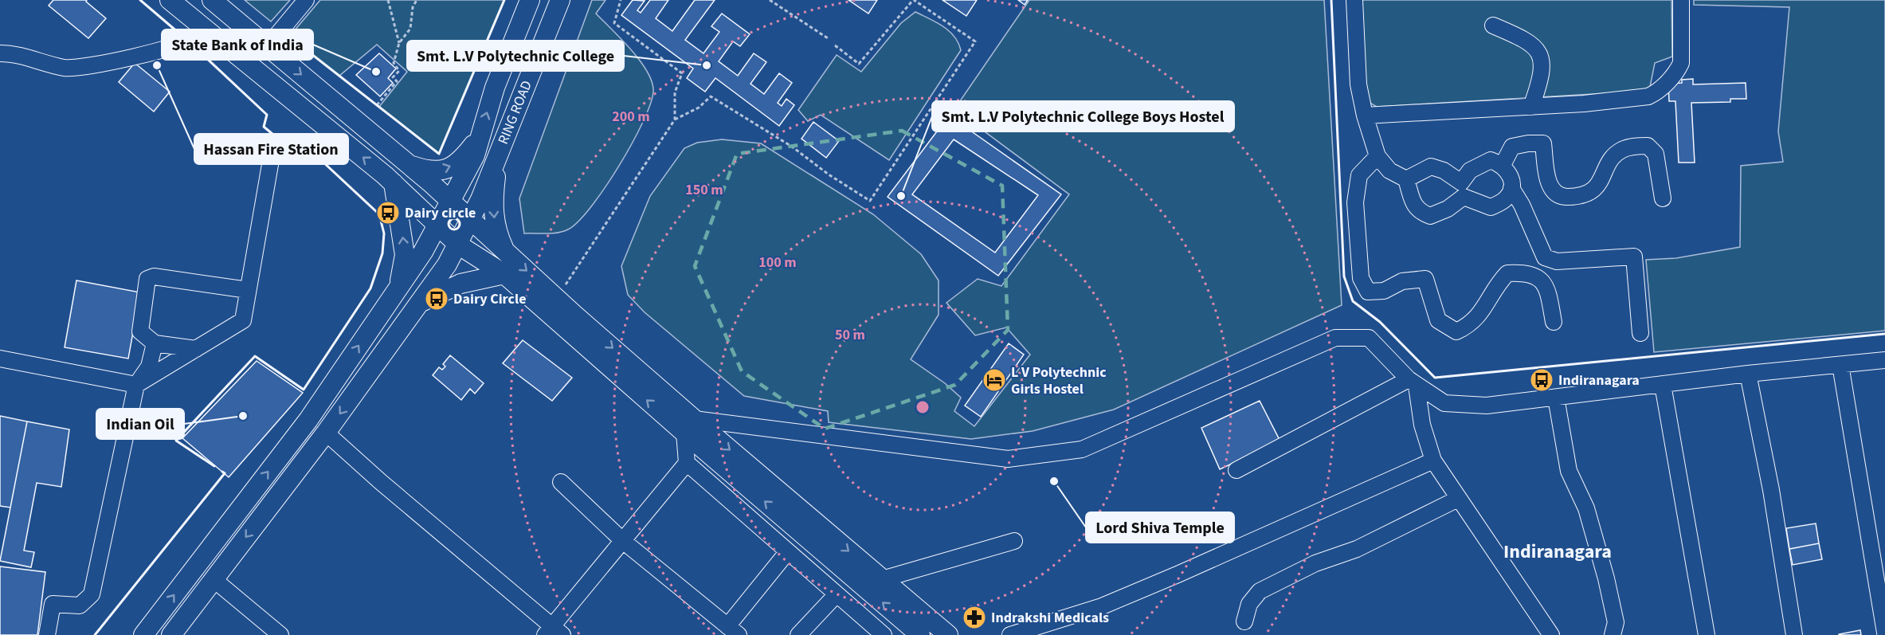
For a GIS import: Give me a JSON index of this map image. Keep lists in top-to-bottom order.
{
  "streets": {
    "main road": ["RING ROAD"]
  },
  "districts": ["Indiranagara"],
  "places": {
    "other": [
      "Hassan Fire Station",
      "Smt. L.V Polytechnic College",
      "State Bank of India",
      "Smt. L.V Polytechnic College Boys Hostel",
      "Indian Oil",
      "Lord Shiva Temple"
    ],
    "bus stop": ["Dairy circle", "Dairy Circle", "Indiranagara"],
    "hotel": ["L V Polytechnic Girls Hostel"],
    "pharmacy": ["Indrakshi Medicals"]
  },
  "rings": [
    "200 m",
    "150 m",
    "100 m",
    "50 m"
  ]
}
